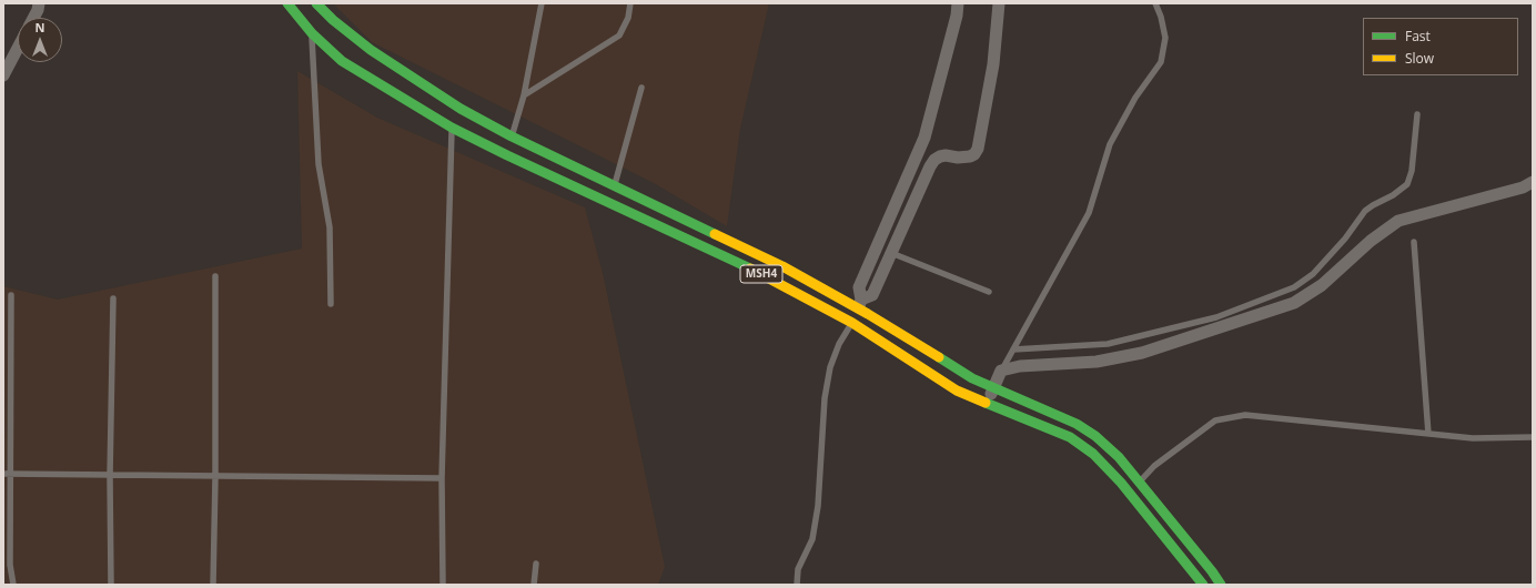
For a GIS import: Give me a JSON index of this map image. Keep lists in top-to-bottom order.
{
  "streets": {
    "main road": ["MSH4"]
  },
  "legend": ["Fast", "Slow"],
  "north": "top"
}
